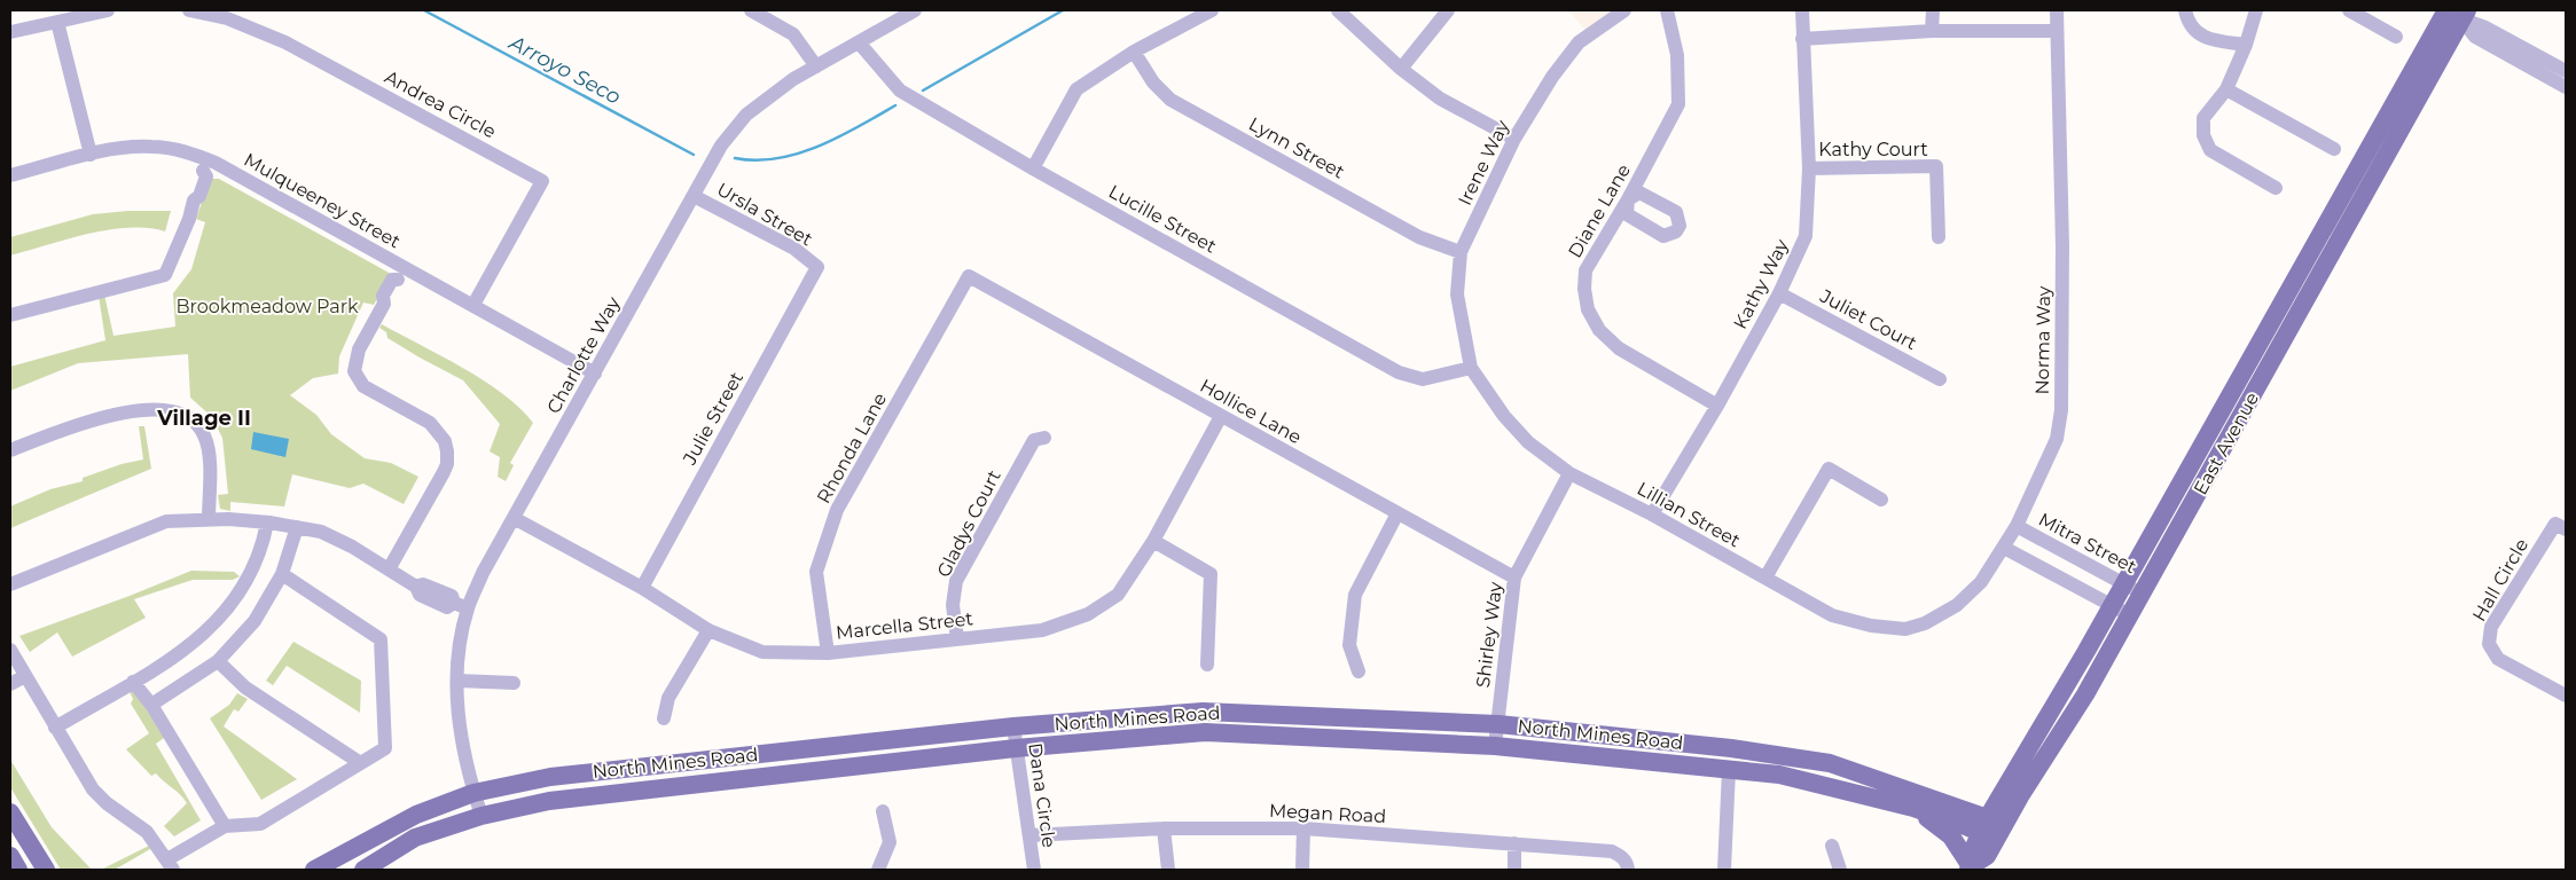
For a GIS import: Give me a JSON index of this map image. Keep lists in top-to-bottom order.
{
  "streets": {
    "main road": ["East Avenue", "North Mines Road"],
    "street": [
      "Andrea Circle",
      "Lynn Street",
      "Kathy Court",
      "Irene Way",
      "Mulqueeney Street",
      "Diane Lane",
      "Ursla Street",
      "Lucille Street",
      "Kathy Way",
      "Juliet Court",
      "Norma Way",
      "Charlotte Way",
      "Hollice Lane",
      "Julie Street",
      "Rhonda Lane",
      "Lillian Street",
      "Gladys Court",
      "Mitra Street",
      "Hall Circle",
      "Marcella Street",
      "Shirley Way",
      "Dana Circle",
      "Megan Road"
    ]
  },
  "crossings": [
    ["Andrea Circle", "Mulqueeney Street"],
    ["Lynn Street", "Irene Way"],
    ["Kathy Court", "Kathy Way"],
    ["Irene Way", "Lucille Street"],
    ["Irene Way", "Lillian Street"],
    ["Mulqueeney Street", "Charlotte Way"],
    ["Diane Lane", "Kathy Way"],
    ["Ursla Street", "Charlotte Way"],
    ["Ursla Street", "Julie Street"],
    ["Lucille Street", "Charlotte Way"],
    ["Lucille Street", "Lillian Street"],
    ["Kathy Way", "Juliet Court"],
    ["Kathy Way", "Lillian Street"],
    ["Norma Way", "Lillian Street"],
    ["Norma Way", "Mitra Street"],
    ["Charlotte Way", "Marcella Street"],
    ["Charlotte Way", "North Mines Road"],
    ["Hollice Lane", "Rhonda Lane"],
    ["Hollice Lane", "Marcella Street"],
    ["Hollice Lane", "Shirley Way"],
    ["Julie Street", "Marcella Street"],
    ["East Avenue", "Mitra Street"],
    ["East Avenue", "North Mines Road"],
    ["Rhonda Lane", "Marcella Street"],
    ["Lillian Street", "Shirley Way"],
    ["Gladys Court", "Marcella Street"],
    ["Shirley Way", "North Mines Road"],
    ["North Mines Road", "Dana Circle"],
    ["Dana Circle", "Megan Road"]
  ],
  "districts": ["Village II"],
  "water": ["Arroyo Seco"],
  "parks": ["Brookmeadow Park"]
}
